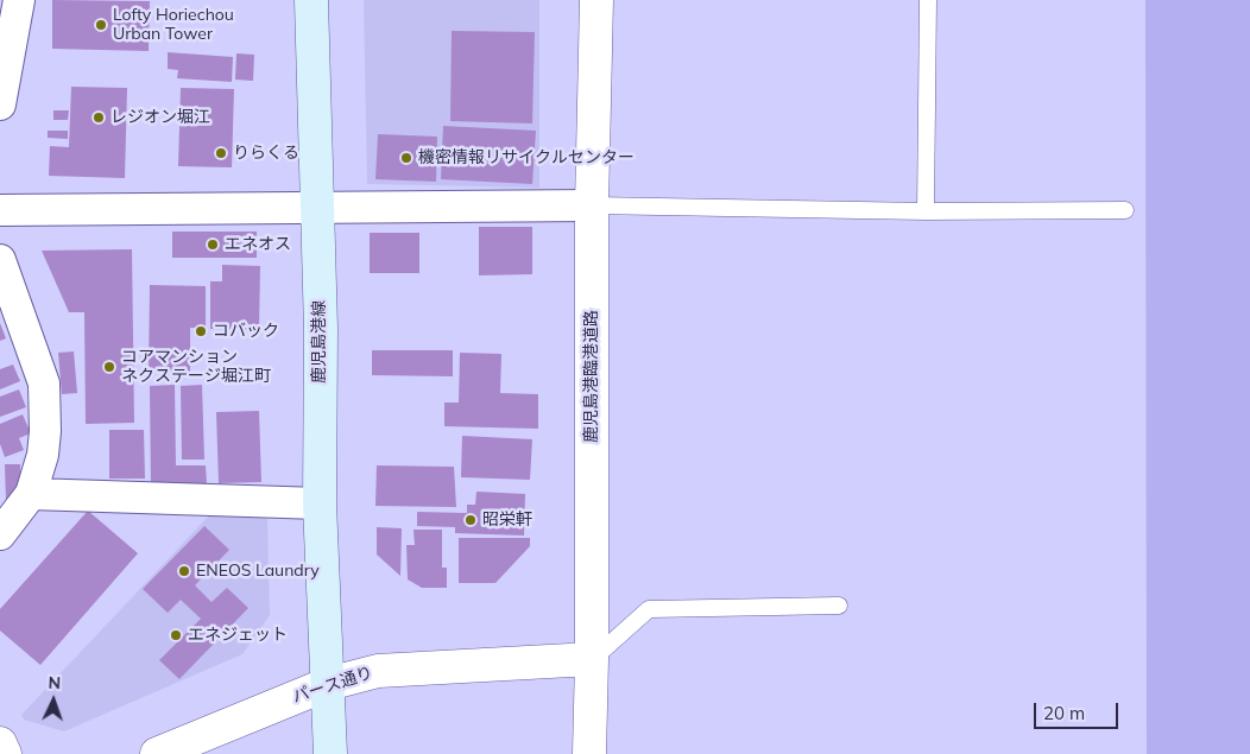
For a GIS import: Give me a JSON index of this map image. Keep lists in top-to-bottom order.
{
  "streets": {
    "main road": ["鹿児島港線"],
    "street": ["鹿児島港臨港道路", "パース通り"]
  },
  "crossings": [
    ["鹿児島港線", "パース通り"],
    ["鹿児島港臨港道路", "パース通り"]
  ],
  "places": [
    "Lofty Horiechou Urban Tower",
    "レジオン堀江",
    "りらくる",
    "機密情報リサイクルセンター",
    "エネオス",
    "コバック",
    "コアマンション ネクステージ堀江町",
    "昭栄軒",
    "ENEOS Laundry",
    "エネジェット"
  ],
  "scale_bar": "20 m",
  "north": "top"
}
